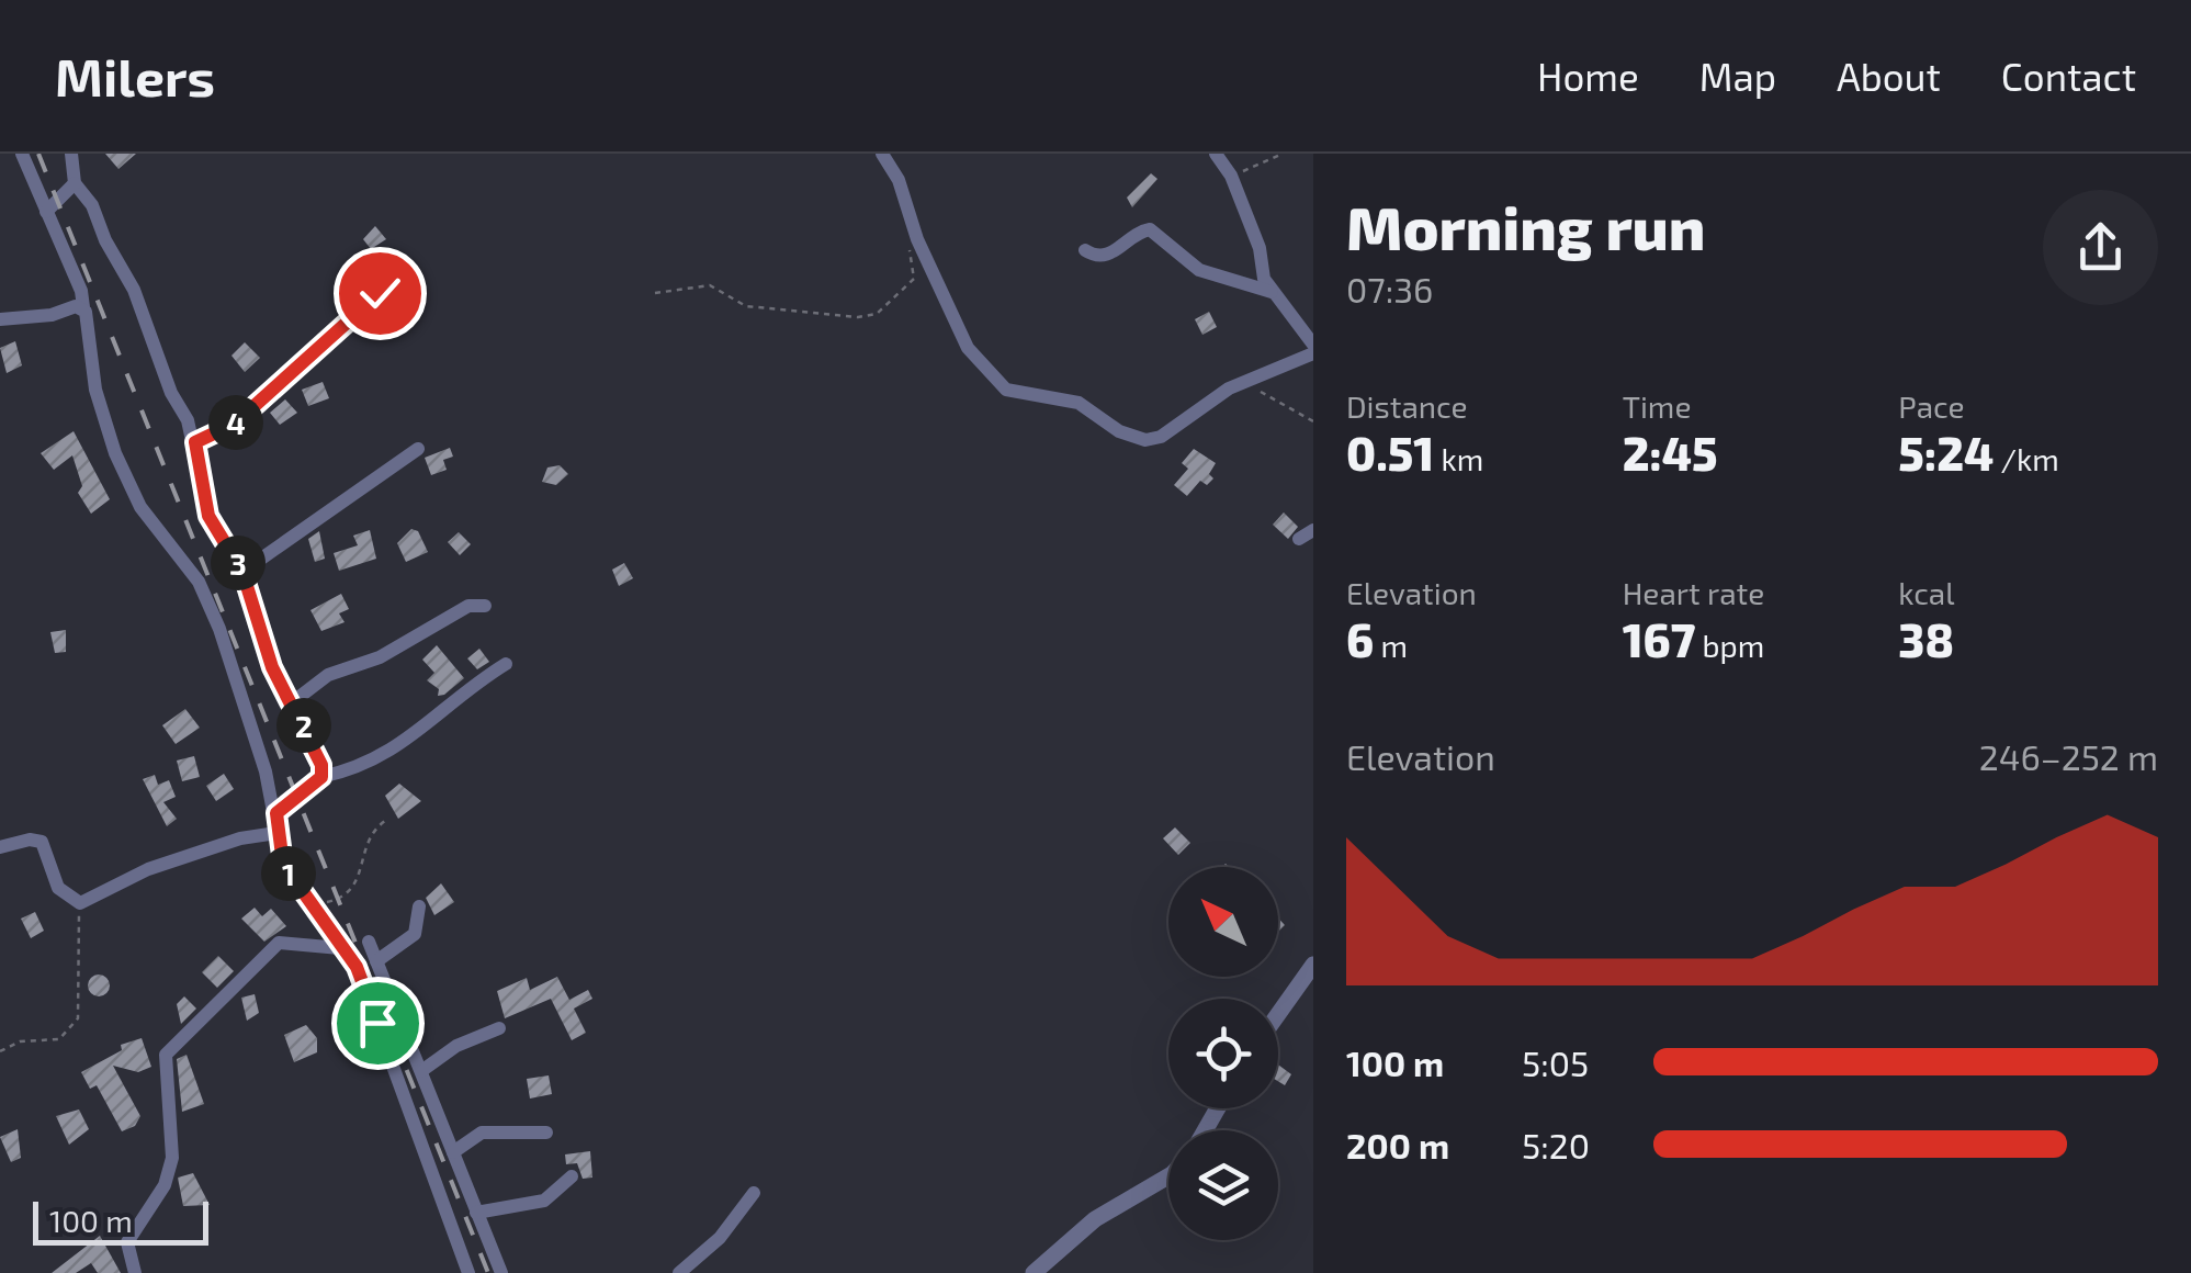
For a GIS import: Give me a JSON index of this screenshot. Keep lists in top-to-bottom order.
{
  "scale_bar": "100 m",
  "north": "top left",
  "page": {
    "header": "Milers",
    "nav": [
      "Home",
      "Map",
      "About",
      "Contact"
    ],
    "heading": ["Morning run", "07:36"],
    "stats": [
      ["Distance", "0.51 km"],
      ["Time", "2:45"],
      ["Pace", "5:24 /km"],
      ["Elevation", "6 m"],
      ["Heart rate", "167 bpm"],
      ["kcal", "38"]
    ],
    "pins": [
      "4",
      "3",
      "2",
      "1"
    ],
    "chart": ["Elevation", "246–252 m"],
    "list": [
      {
        "name": "100 m",
        "note": "5:05"
      },
      {
        "name": "200 m",
        "note": "5:20"
      }
    ],
    "scale": "100 m"
  }
}
